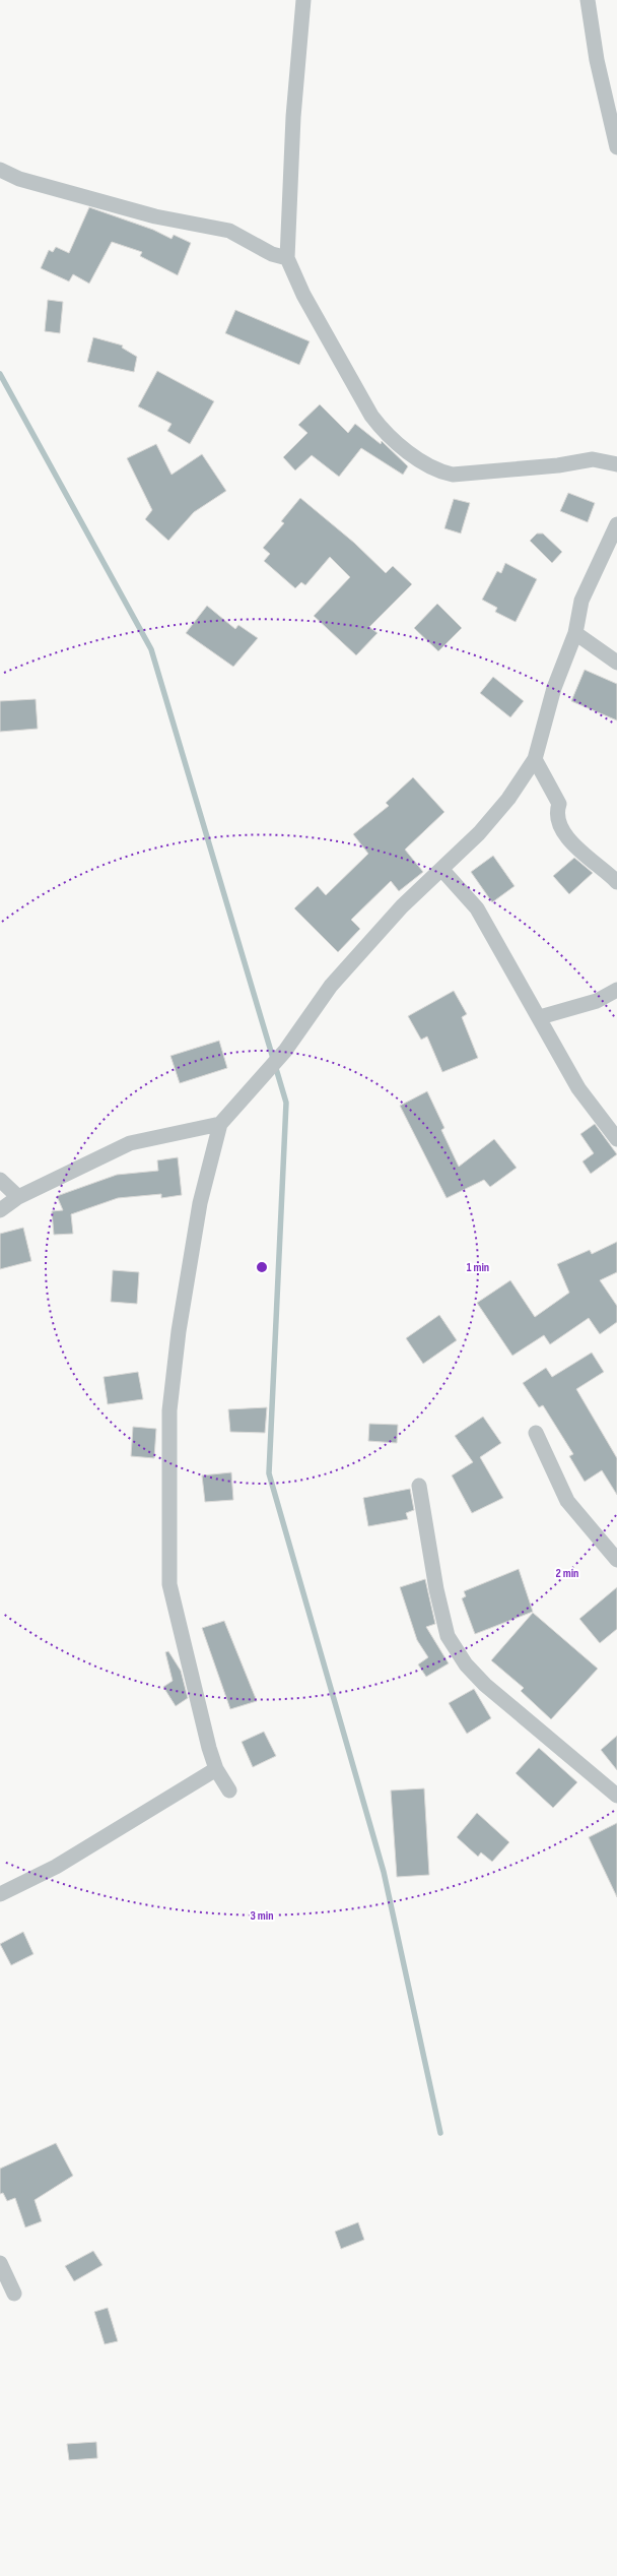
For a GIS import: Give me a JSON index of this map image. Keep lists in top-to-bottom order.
{
  "rings": ["1 min", "2 min", "3 min"]
}
